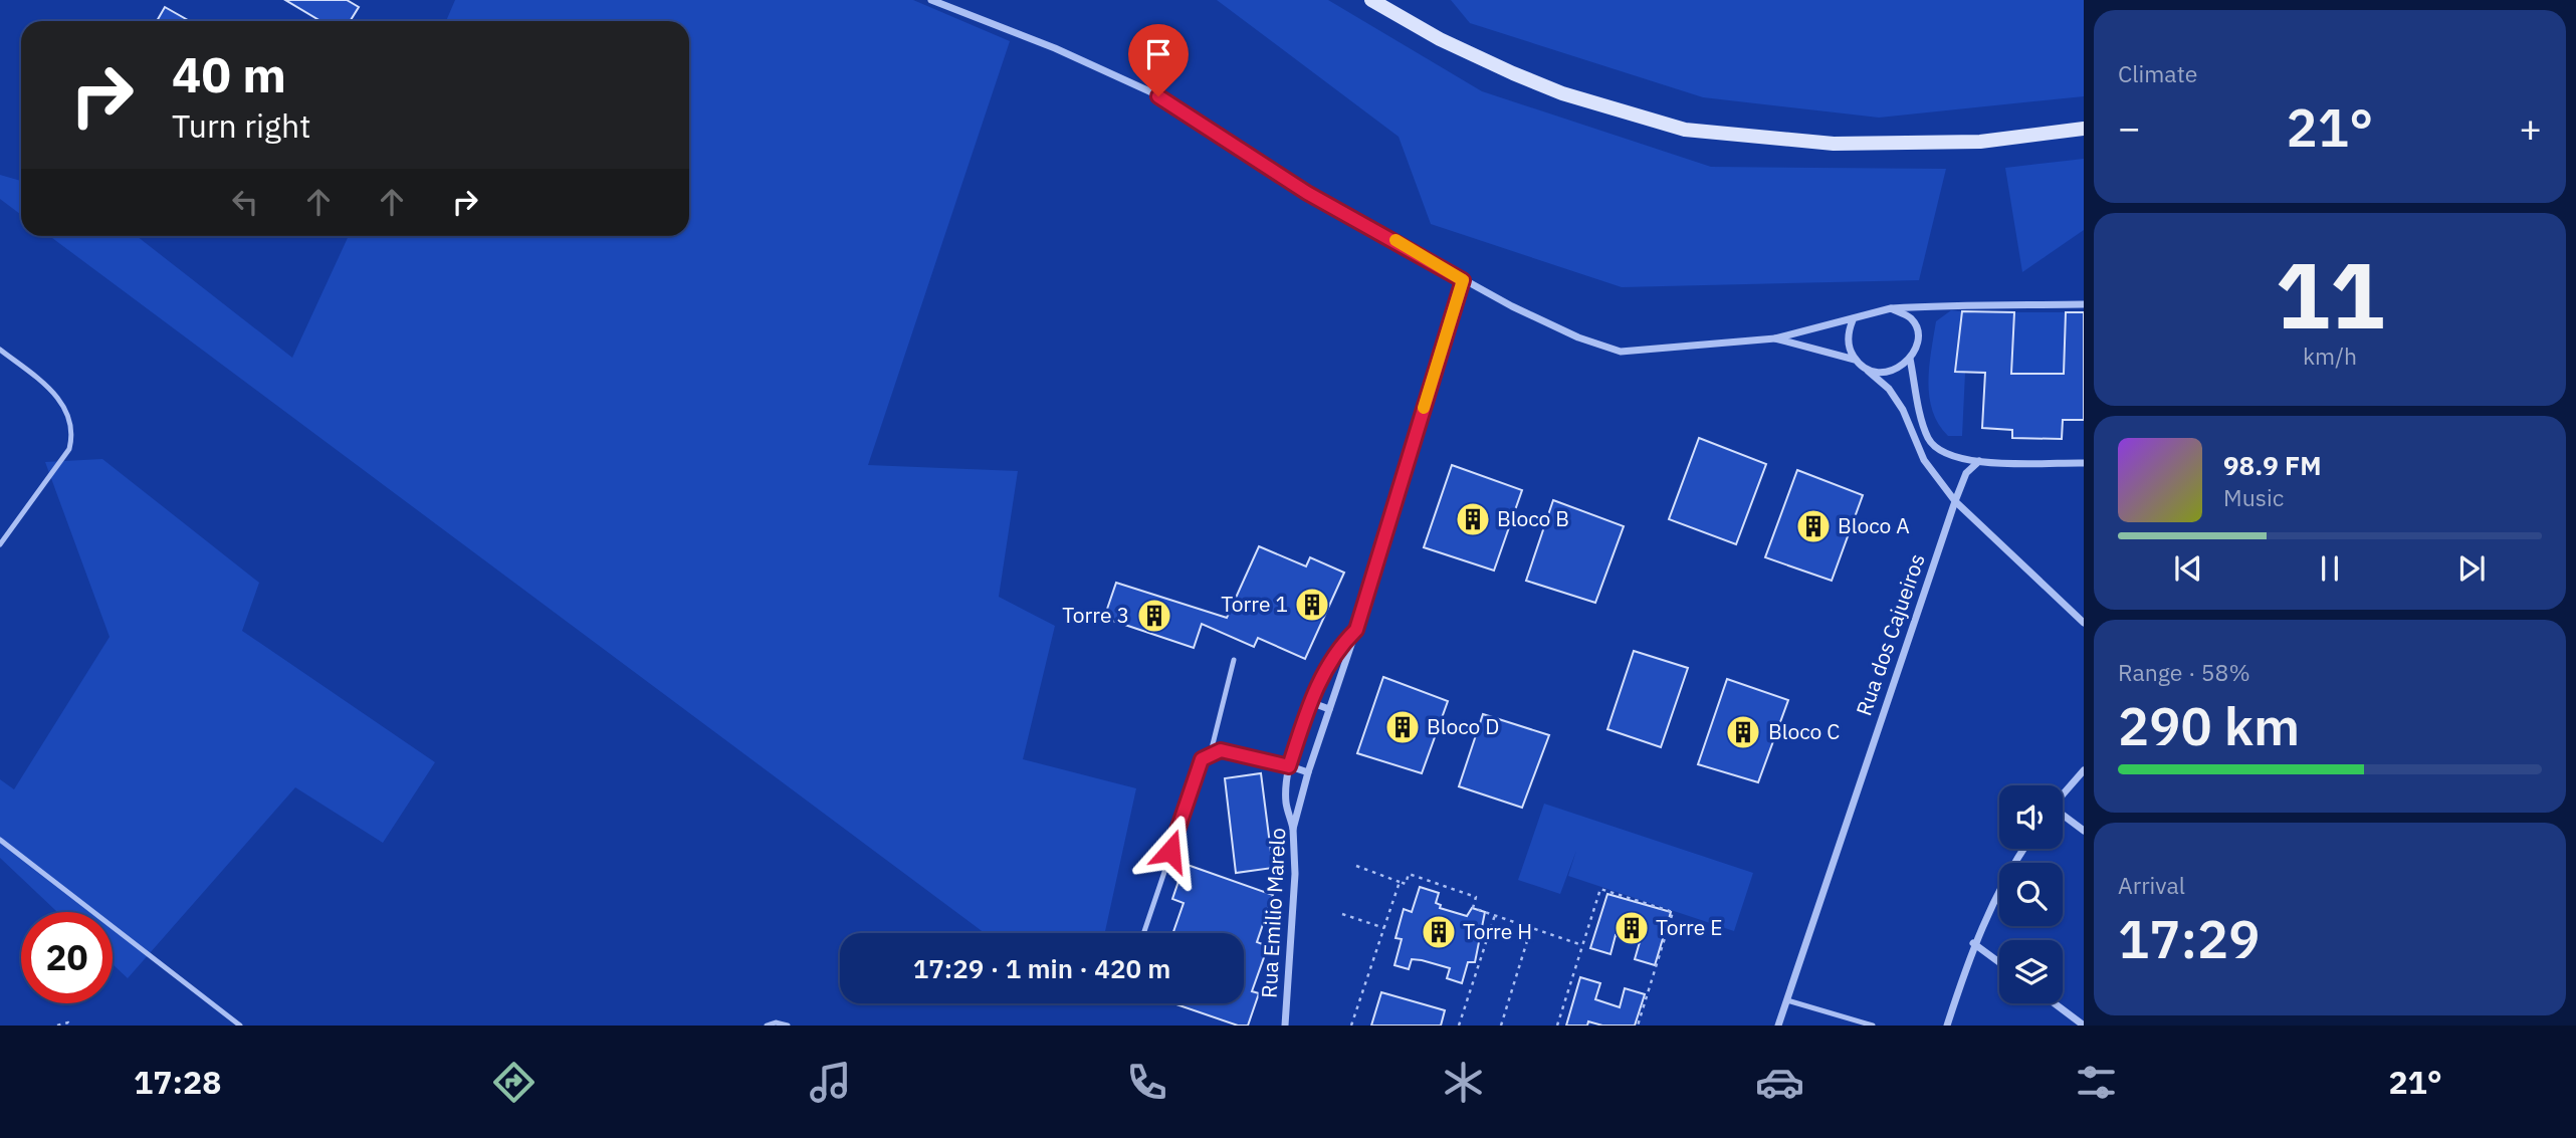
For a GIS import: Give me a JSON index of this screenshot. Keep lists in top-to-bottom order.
{
  "streets": {
    "street": ["Rua dos Cajueiros", "Rua Emilio Marelo"]
  },
  "places": {
    "building": [
      "Bloco B",
      "Bloco A",
      "Torre 1",
      "Torre 3",
      "Bloco D",
      "Bloco C",
      "Torre E",
      "Torre H"
    ]
  },
  "page": {
    "tile": [
      "Climate",
      ["11", "km/h"],
      ["Range · 58%", "290 km"],
      ["Arrival", "17:29"]
    ],
    "turn": ["40 m", "Turn right"],
    "heat": ["−", "21°", "+"],
    "song": ["98.9 FM", "Music"],
    "limit": "20",
    "trip": "17:29 · 1 min · 420 m",
    "tabs": ["17:28", "21°"]
  }
}
